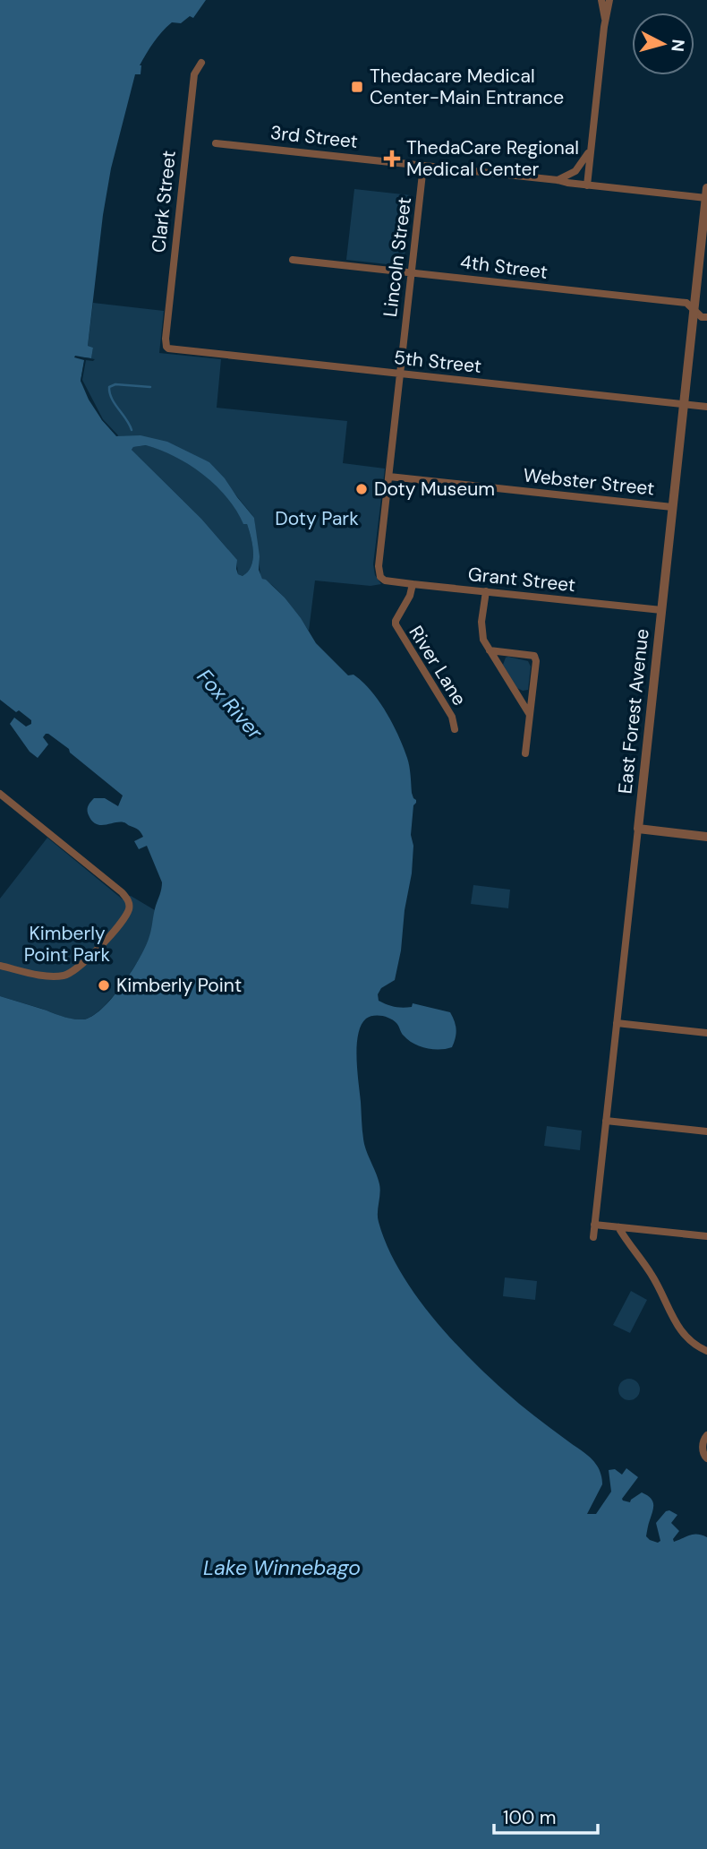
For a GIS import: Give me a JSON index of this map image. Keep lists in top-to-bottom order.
{
  "streets": {
    "street": [
      "3rd Street",
      "Clark Street",
      "Lincoln Street",
      "4th Street",
      "5th Street",
      "Webster Street",
      "Grant Street",
      "River Lane",
      "East Forest Avenue"
    ]
  },
  "crossings": [
    ["3rd Street", "Lincoln Street"],
    ["3rd Street", "East Forest Avenue"],
    ["Clark Street", "5th Street"],
    ["Lincoln Street", "4th Street"],
    ["Lincoln Street", "5th Street"],
    ["Lincoln Street", "Webster Street"],
    ["Lincoln Street", "Grant Street"],
    ["4th Street", "East Forest Avenue"],
    ["5th Street", "East Forest Avenue"],
    ["Webster Street", "East Forest Avenue"],
    ["Grant Street", "River Lane"],
    ["Grant Street", "East Forest Avenue"]
  ],
  "water": ["Fox River", "Lake Winnebago"],
  "parks": ["Doty Park", "Kimberly Point Park"],
  "places": {
    "transit": ["Thedacare Medical Center-Main Entrance"],
    "health": ["ThedaCare Regional Medical Center"],
    "other": ["Doty Museum", "Kimberly Point"]
  },
  "scale_bar": "100 m",
  "north": "right"
}
